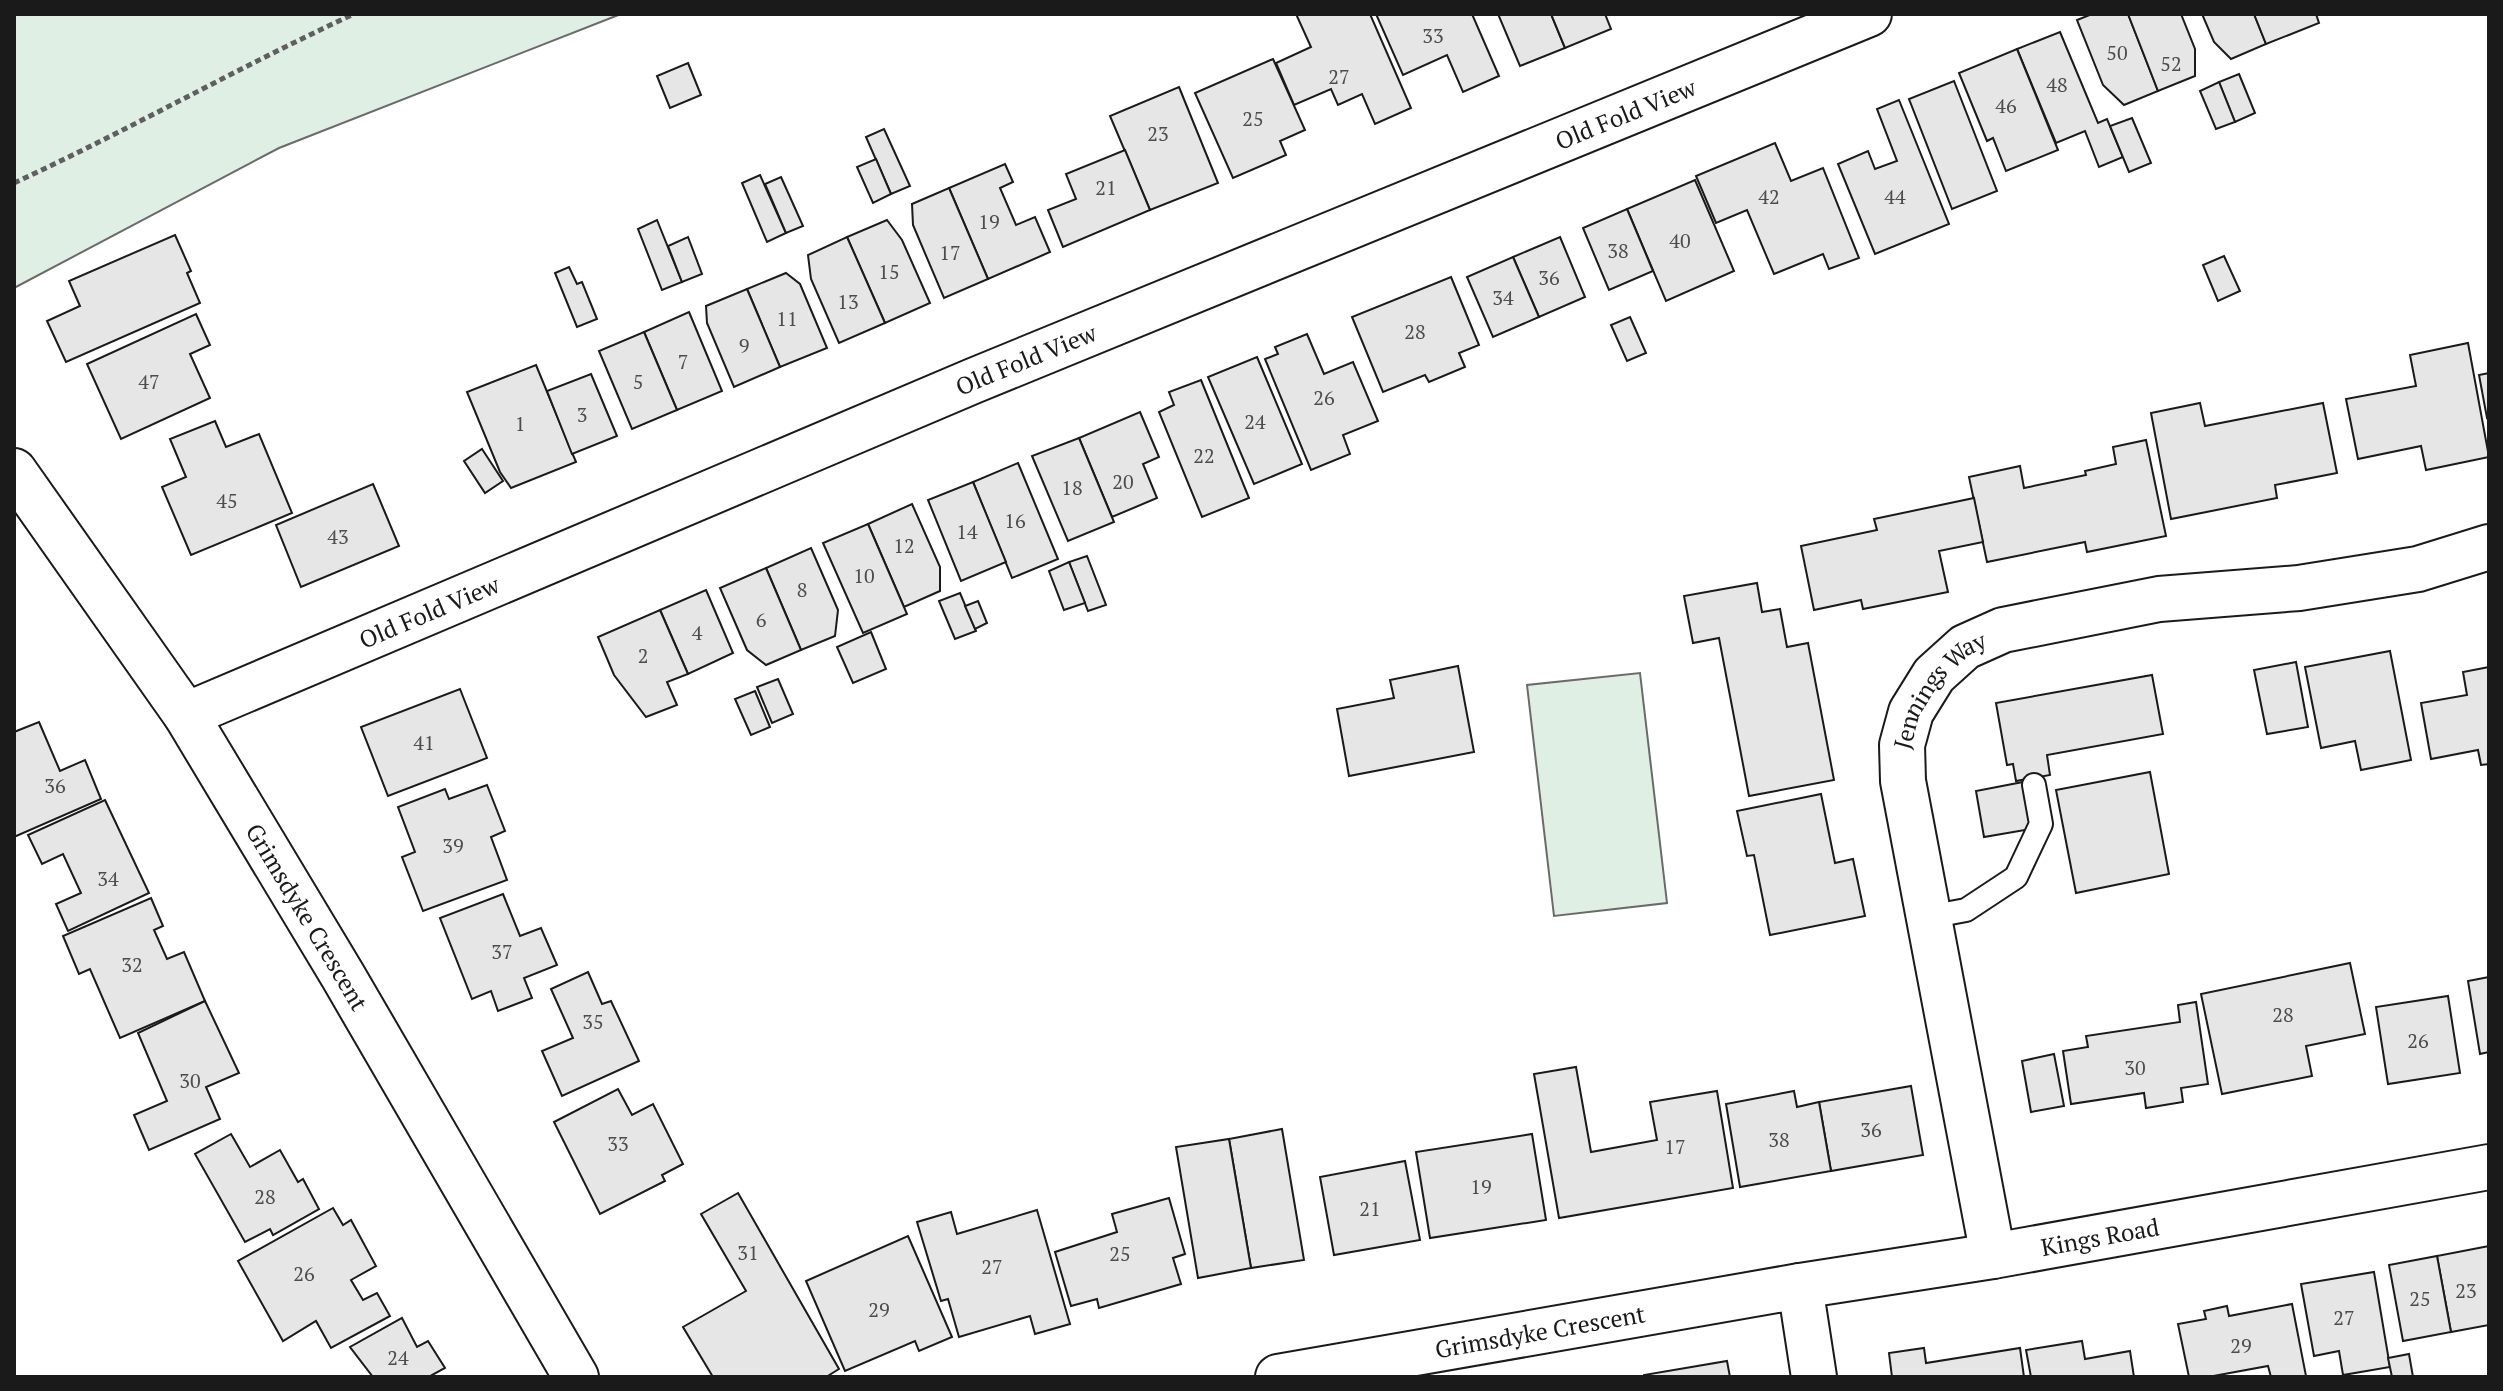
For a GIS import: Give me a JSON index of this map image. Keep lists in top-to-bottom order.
{
  "streets": {
    "street": [
      "Old Fold View",
      "Jennings Way",
      "Grimsdyke Crescent",
      "Kings Road"
    ]
  },
  "crossings": [
    ["Old Fold View", "Grimsdyke Crescent"],
    ["Jennings Way", "Kings Road"],
    ["Grimsdyke Crescent", "Kings Road"]
  ],
  "house_numbers": [
    "33",
    "50",
    "52",
    "27",
    "48",
    "46",
    "25",
    "23",
    "21",
    "42",
    "44",
    "19",
    "40",
    "38",
    "17",
    "15",
    "36",
    "34",
    "13",
    "11",
    "28",
    "9",
    "7",
    "47",
    "5",
    "26",
    "3",
    "24",
    "1",
    "22",
    "20",
    "18",
    "45",
    "16",
    "14",
    "43",
    "12",
    "10",
    "8",
    "6",
    "4",
    "2",
    "41",
    "36",
    "39",
    "34",
    "37",
    "32",
    "28",
    "35",
    "26",
    "30",
    "30",
    "36",
    "38",
    "33",
    "17",
    "19",
    "28",
    "21",
    "31",
    "25",
    "27",
    "26",
    "23",
    "25",
    "29",
    "27",
    "29",
    "24"
  ]
}
